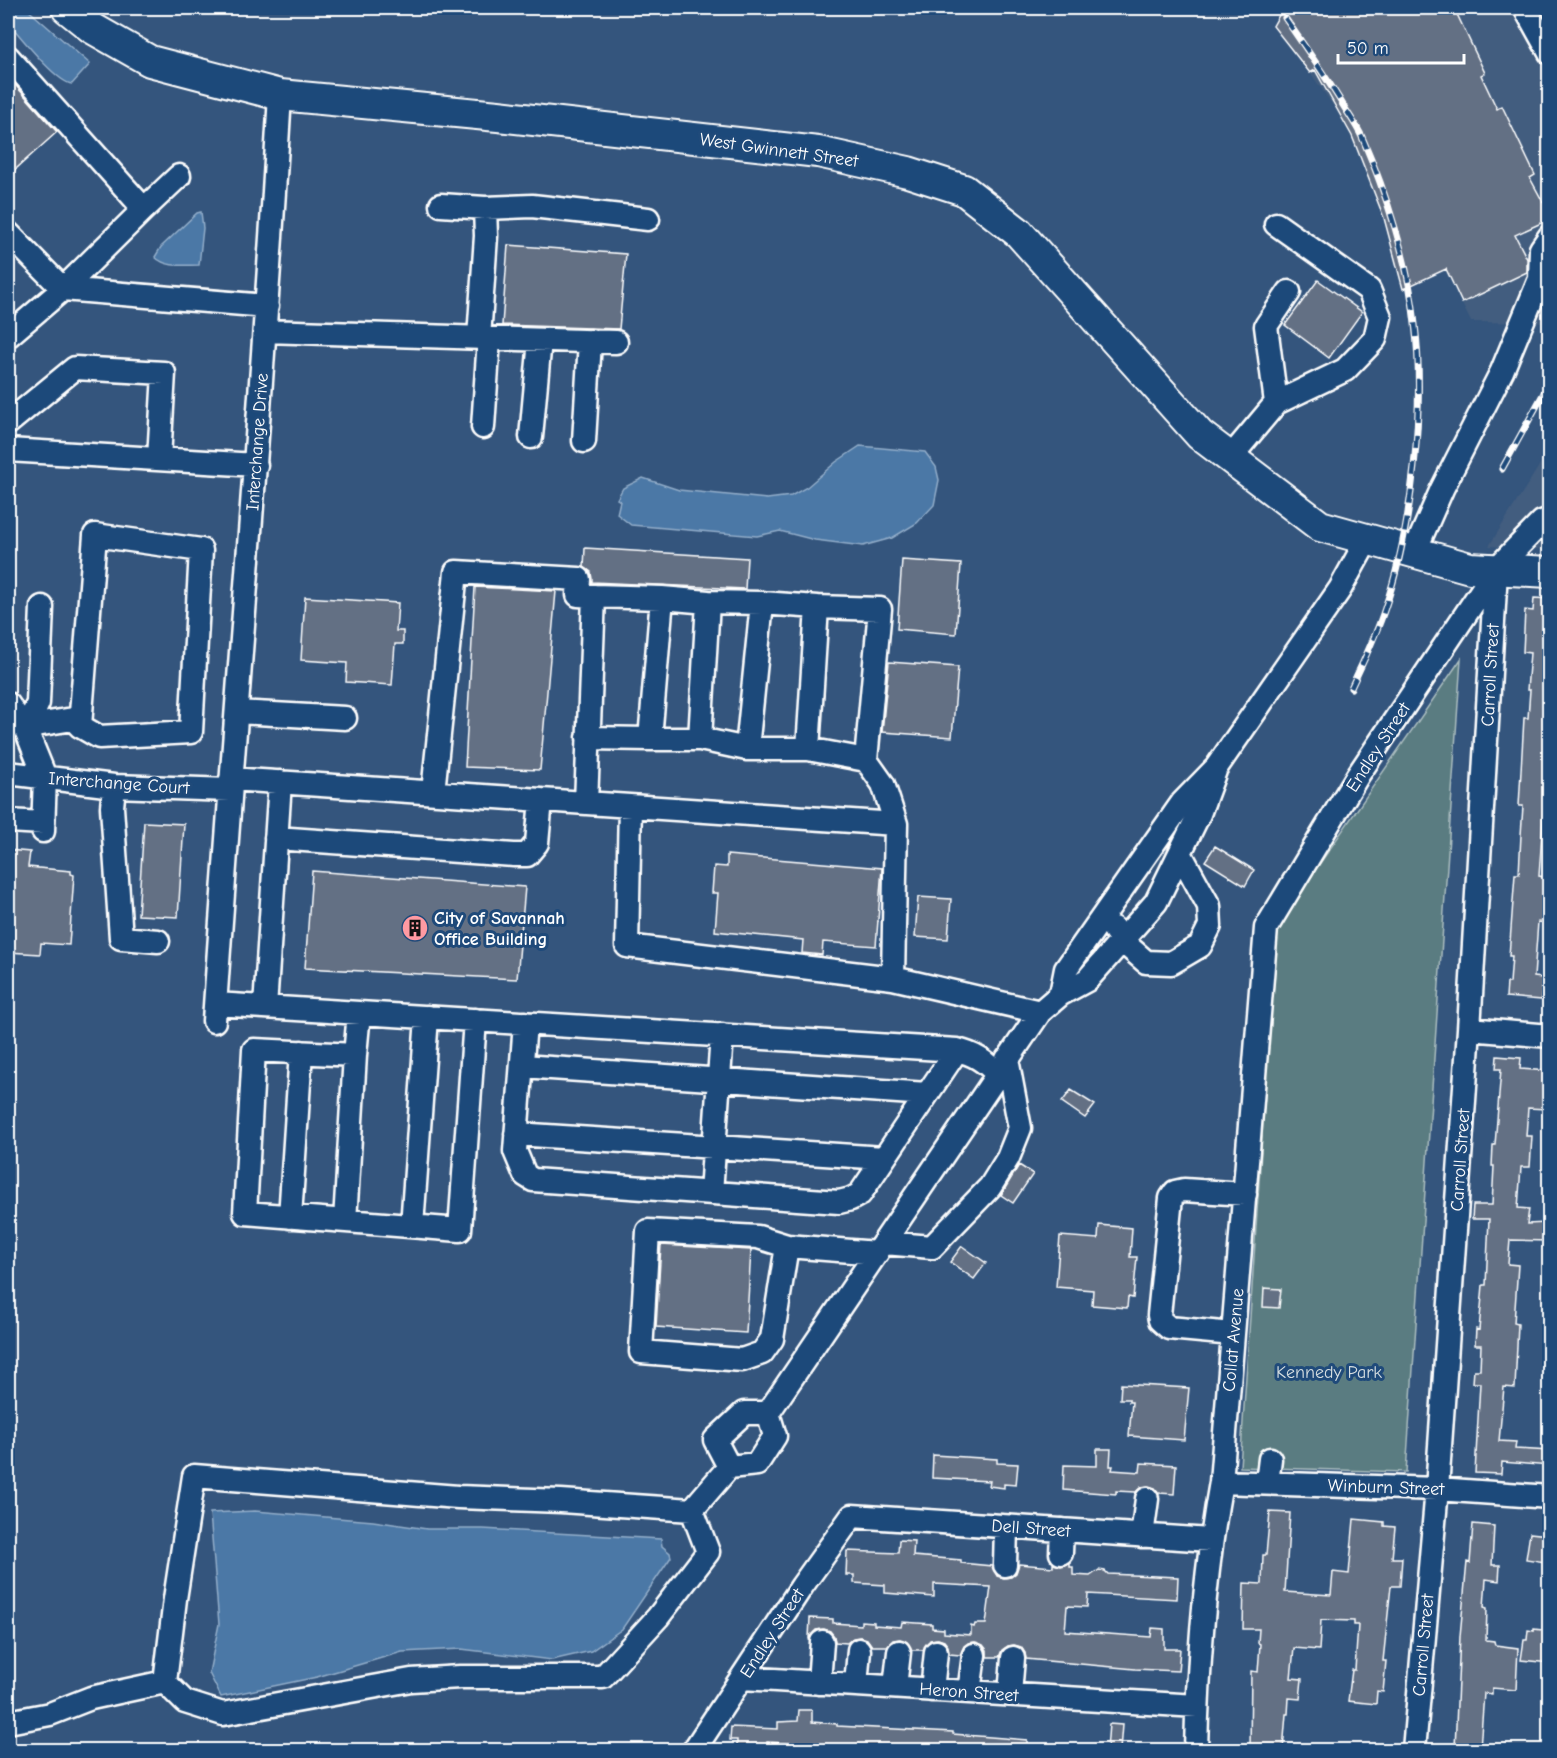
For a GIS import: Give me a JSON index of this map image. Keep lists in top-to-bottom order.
{
  "streets": {
    "main road": ["West Gwinnett Street"],
    "street": [
      "Interchange Drive",
      "Carroll Street",
      "Endley Street",
      "Interchange Court",
      "Collat Avenue",
      "Winburn Street",
      "Dell Street",
      "Heron Street"
    ]
  },
  "crossings": [
    ["West Gwinnett Street", "Interchange Drive"],
    ["West Gwinnett Street", "Carroll Street"],
    ["West Gwinnett Street", "Endley Street"],
    ["Interchange Drive", "Interchange Court"],
    ["Carroll Street", "Endley Street"],
    ["Carroll Street", "Winburn Street"],
    ["Endley Street", "Collat Avenue"],
    ["Endley Street", "Dell Street"],
    ["Endley Street", "Heron Street"],
    ["Collat Avenue", "Winburn Street"],
    ["Collat Avenue", "Dell Street"],
    ["Collat Avenue", "Heron Street"]
  ],
  "parks": ["Kennedy Park"],
  "places": {
    "building": ["City of Savannah Office Building"]
  },
  "scale_bar": "50 m"
}
